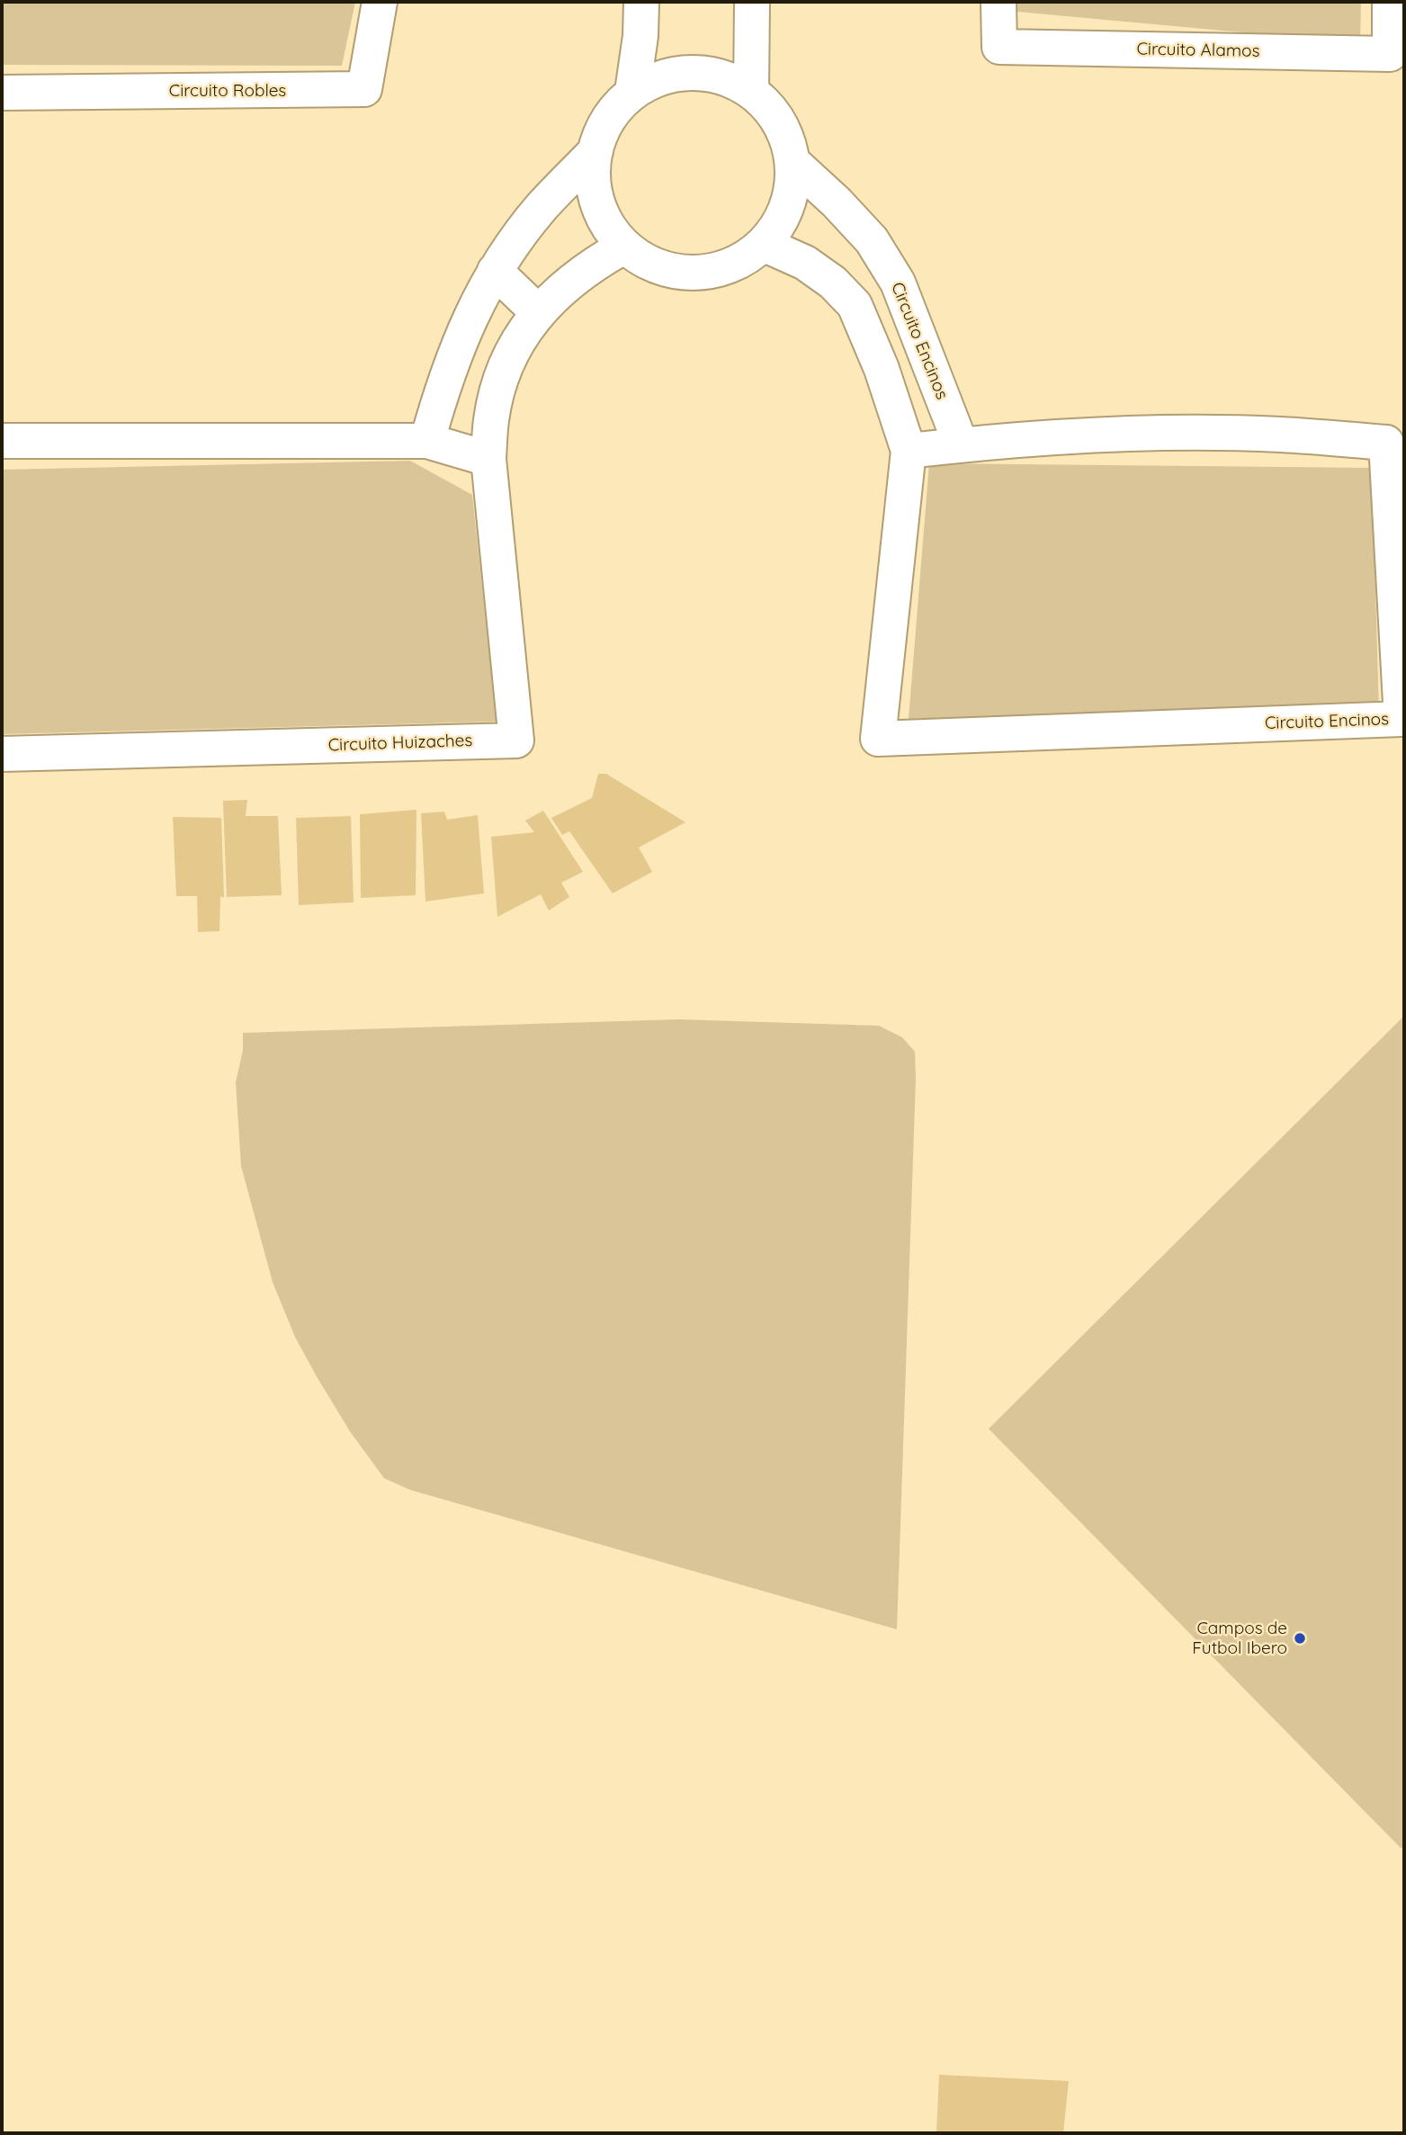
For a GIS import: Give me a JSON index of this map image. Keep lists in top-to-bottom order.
{
  "streets": {
    "street": [
      "Circuito Alamos",
      "Circuito Robles",
      "Circuito Encinos",
      "Circuito Huizaches"
    ]
  },
  "crossings": [
    ["Circuito Encinos", "Circuito Huizaches"]
  ],
  "places": ["Campos de Futbol Ibero"]
}
